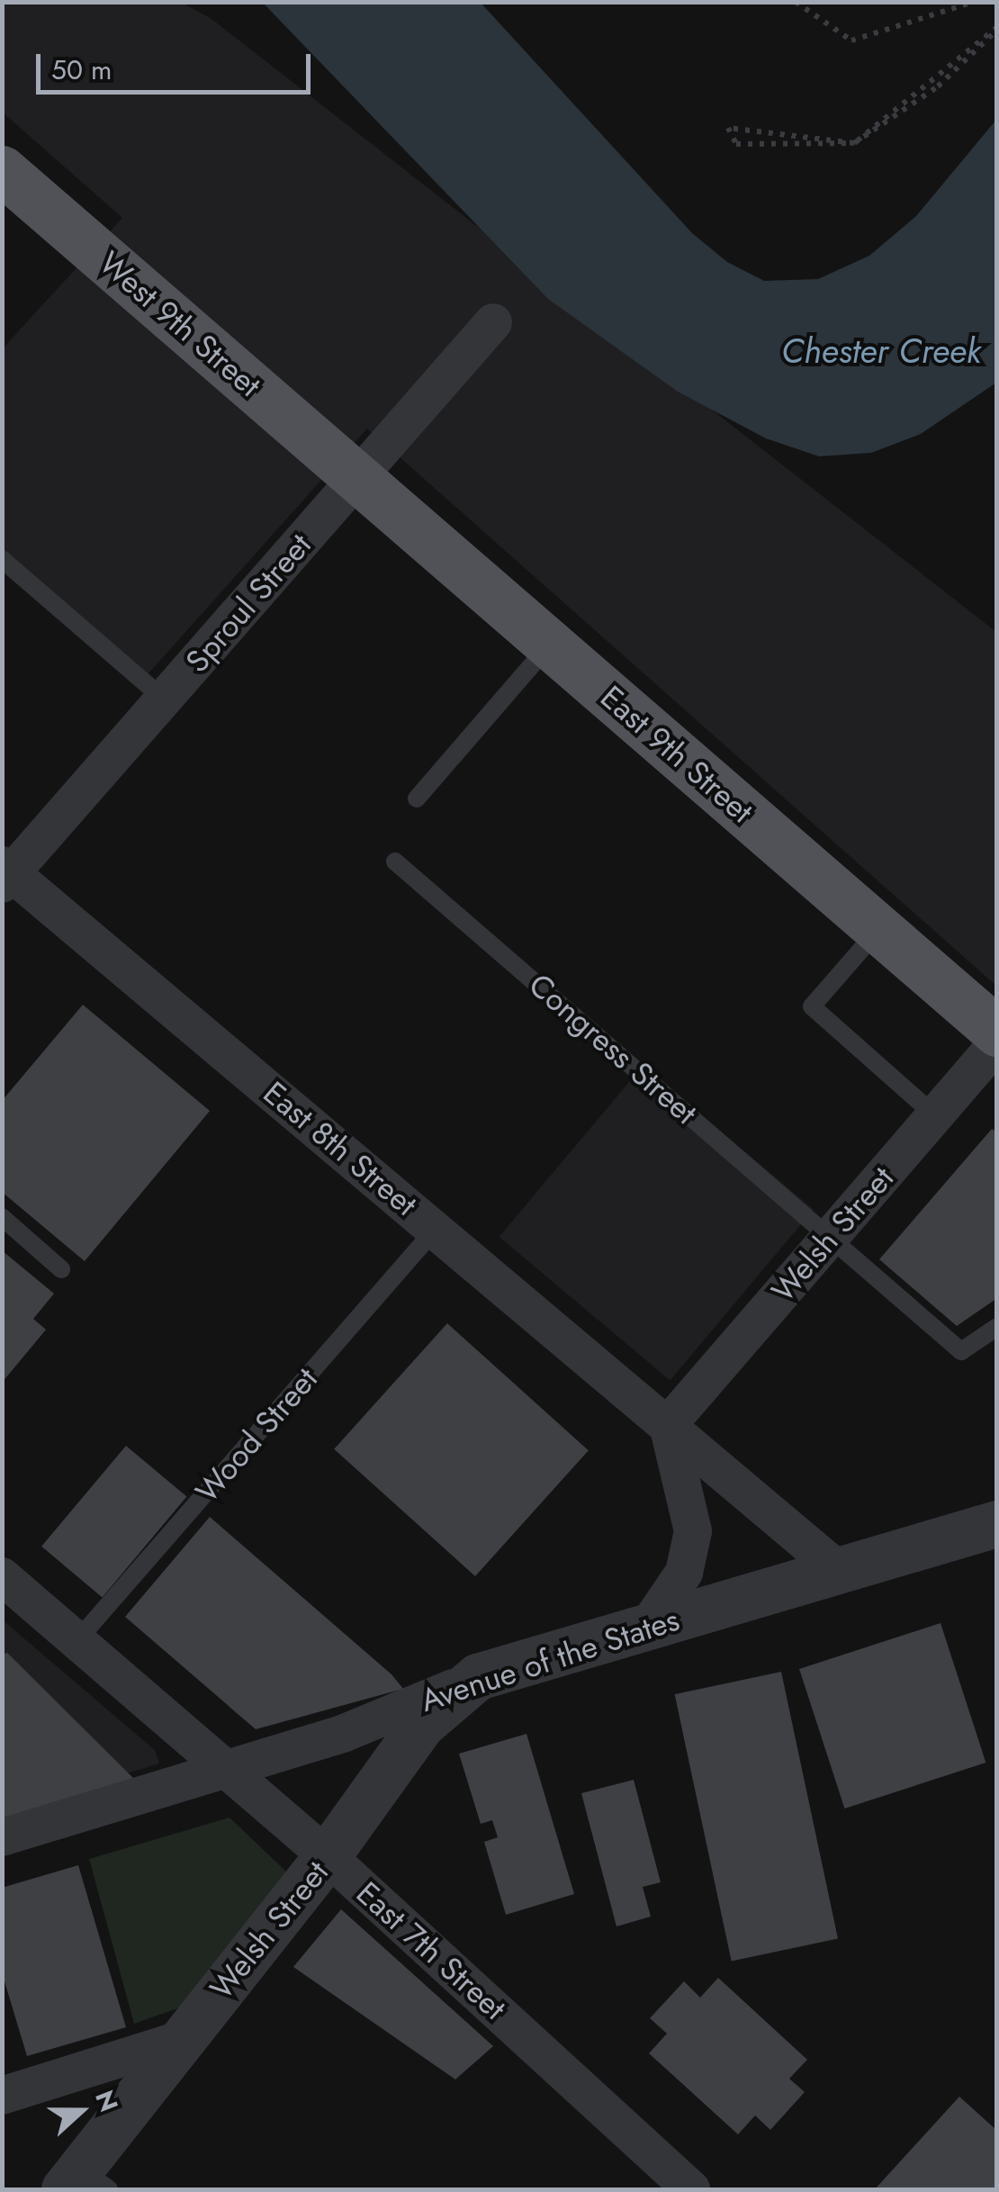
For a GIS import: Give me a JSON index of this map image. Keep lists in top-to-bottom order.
{
  "streets": {
    "main road": ["West 9th Street", "East 9th Street"],
    "street": [
      "Sproul Street",
      "East 8th Street",
      "Welsh Street",
      "Avenue of the States",
      "East 7th Street"
    ],
    "lane": ["Congress Street", "Wood Street"]
  },
  "crossings": [
    ["West 9th Street", "Sproul Street"],
    ["West 9th Street", "East 9th Street"],
    ["Sproul Street", "East 9th Street"],
    ["Sproul Street", "East 8th Street"],
    ["Congress Street", "Welsh Street"],
    ["East 8th Street", "Welsh Street"],
    ["East 8th Street", "Wood Street"],
    ["East 8th Street", "Avenue of the States"],
    ["Welsh Street", "Avenue of the States"],
    ["Welsh Street", "East 7th Street"],
    ["Wood Street", "East 7th Street"],
    ["Avenue of the States", "East 7th Street"]
  ],
  "water": ["Chester Creek"],
  "scale_bar": "50 m",
  "north": "right"
}
